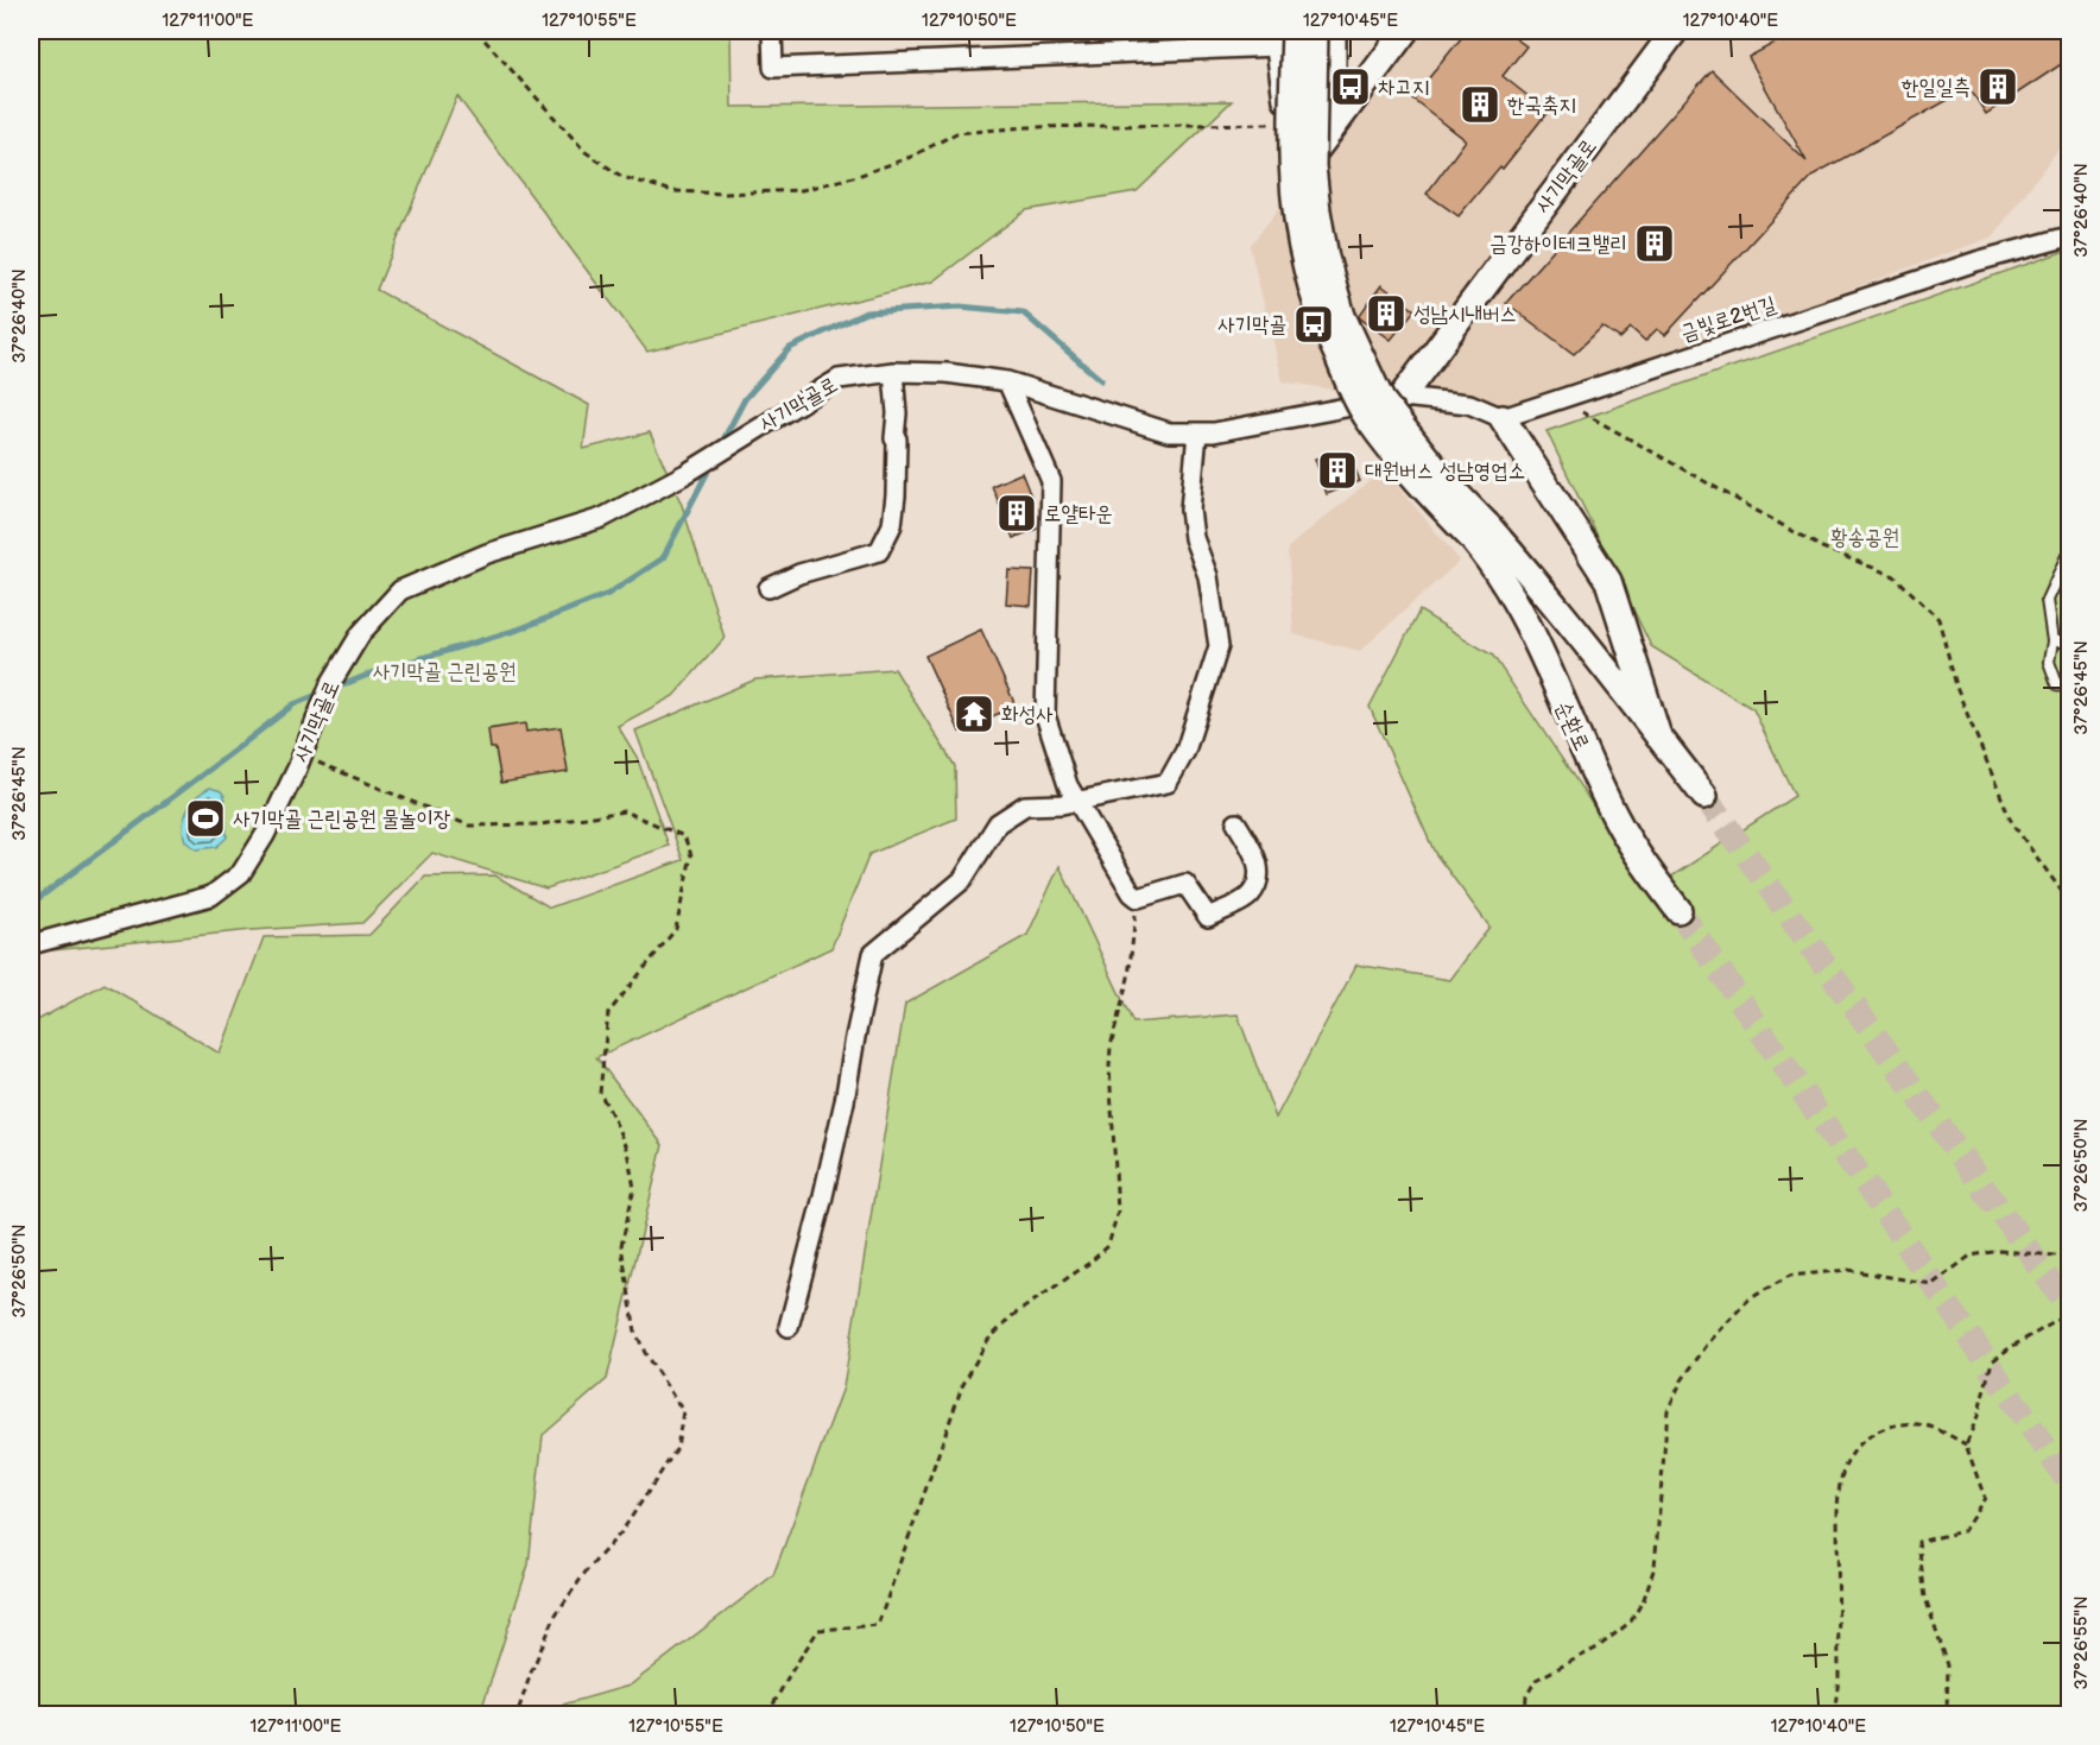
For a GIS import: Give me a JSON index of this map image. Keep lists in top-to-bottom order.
{
  "streets": {
    "main road": ["사기막골로", "순환로"],
    "street": ["금빛로2번길"]
  },
  "parks": ["황송공원", "사기막골 근린공원"],
  "places": {
    "bus stop": ["차고지", "사기막골"],
    "building": [
      "한일일측",
      "한국축지",
      "금강하이테크밸리",
      "성남시내버스",
      "대원버스 성남영업소",
      "로얄타운"
    ],
    "temple": ["화성사"],
    "sports": ["사기막골 근린공원 물놀이장"]
  },
  "coordinates": [
    "127°11'00\"E",
    "127°10'55\"E",
    "127°10'50\"E",
    "127°10'45\"E",
    "127°10'40\"E",
    "37°26'40\"N",
    "37°26'45\"N",
    "37°26'50\"N",
    "37°26'55\"N"
  ]
}
